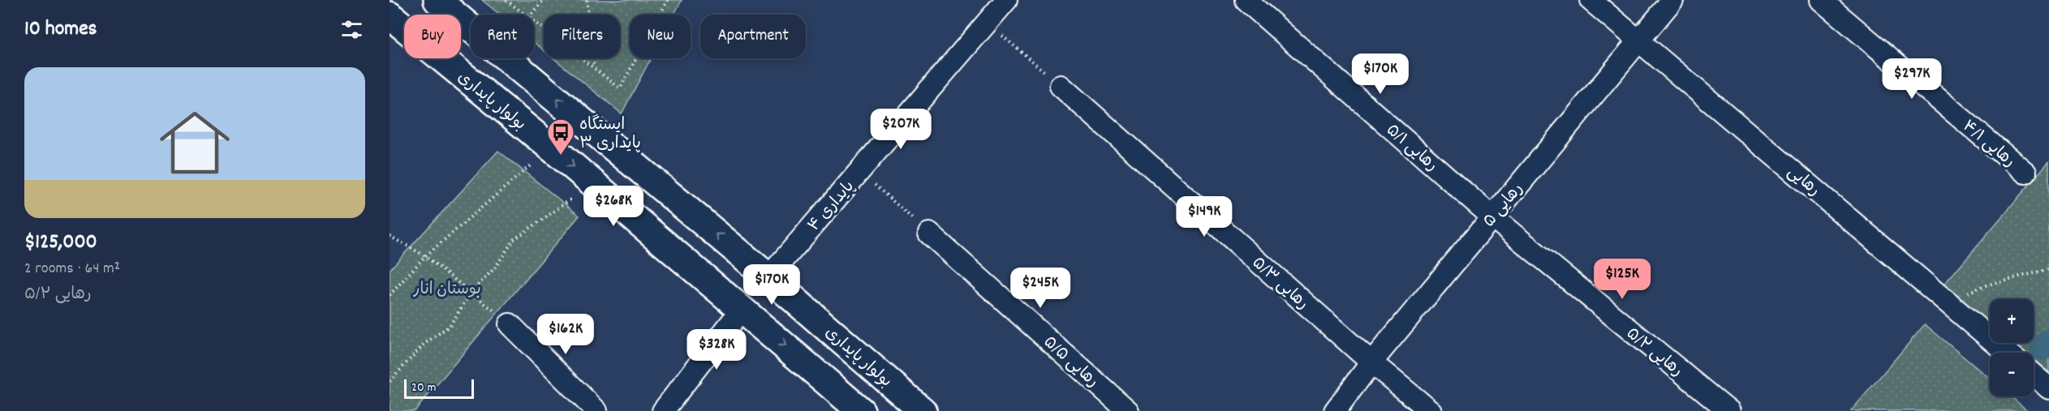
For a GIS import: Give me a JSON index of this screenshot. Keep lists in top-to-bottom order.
{
  "streets": {
    "street": [
      "بولوار پایداری",
      "رهایی ۴/۱",
      "رهایی ۵/۱",
      "رهایی",
      "رهایی ۵",
      "پایداری ۴",
      "رهایی ۵/۳",
      "رهایی ۵/۲",
      "رهایی ۵/۵"
    ]
  },
  "crossings": [
    ["بولوار پایداری", "پایداری ۴"],
    ["رهایی ۵/۱", "رهایی ۵"],
    ["رهایی ۵/۱", "رهایی ۵/۲"],
    ["رهایی", "رهایی ۵"],
    ["رهایی ۵", "رهایی ۵/۳"],
    ["رهایی ۵", "رهایی ۵/۲"]
  ],
  "parks": ["بوستان انار"],
  "places": {
    "bus stop": ["ایستگاه پایداری ۳"]
  },
  "scale_bar": "20 m",
  "page": {
    "heading": "10 homes",
    "chip": [
      "Buy",
      "Rent",
      "Filters",
      "New",
      "Apartment"
    ],
    "price": [
      "$170K",
      "$297K",
      "$207K",
      "$268K",
      "$149K",
      "$125K",
      "$170K",
      "$245K",
      "$162K",
      "$328K"
    ],
    "list": [
      {
        "name": "$125,000",
        "note": "2 rooms · 64 m² · رهایی ۵/۲"
      }
    ],
    "map_buttons": ["+", "−"],
    "scale": "20 m"
  }
}
